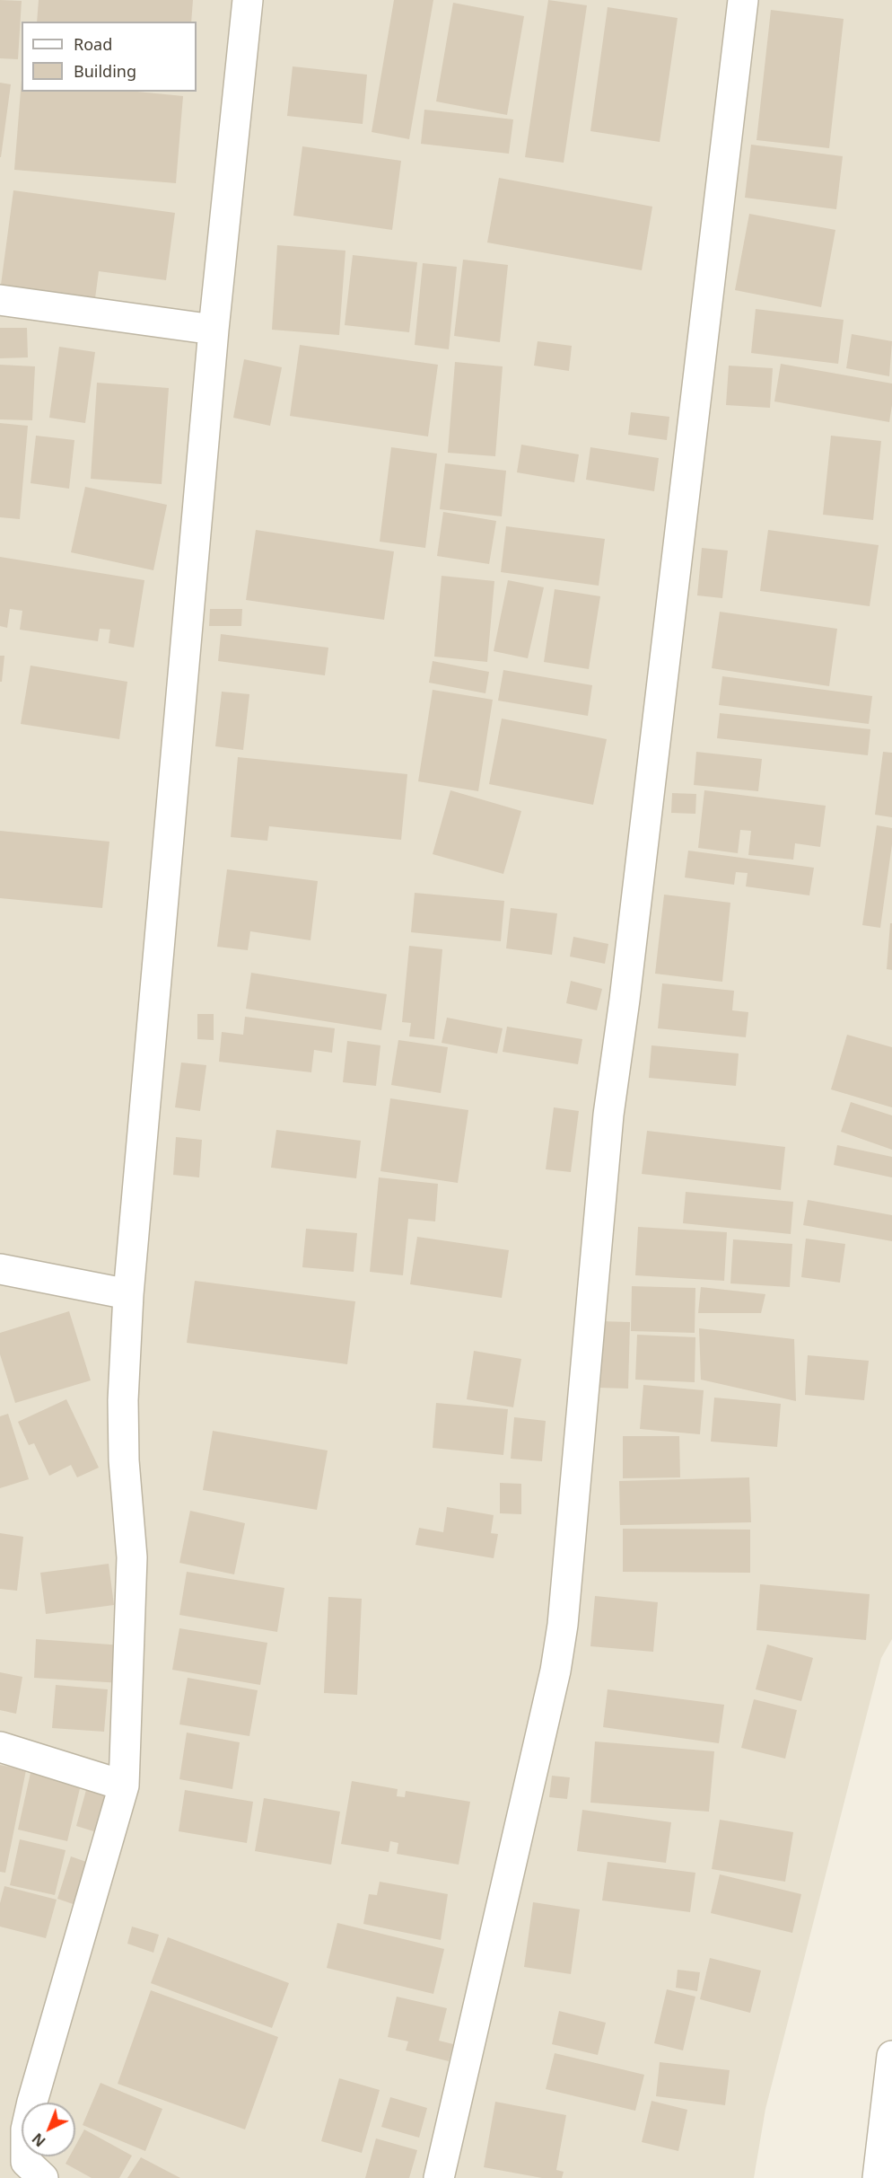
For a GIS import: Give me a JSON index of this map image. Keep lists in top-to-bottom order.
{
  "legend": ["Road", "Building"],
  "north": "bottom left"
}
